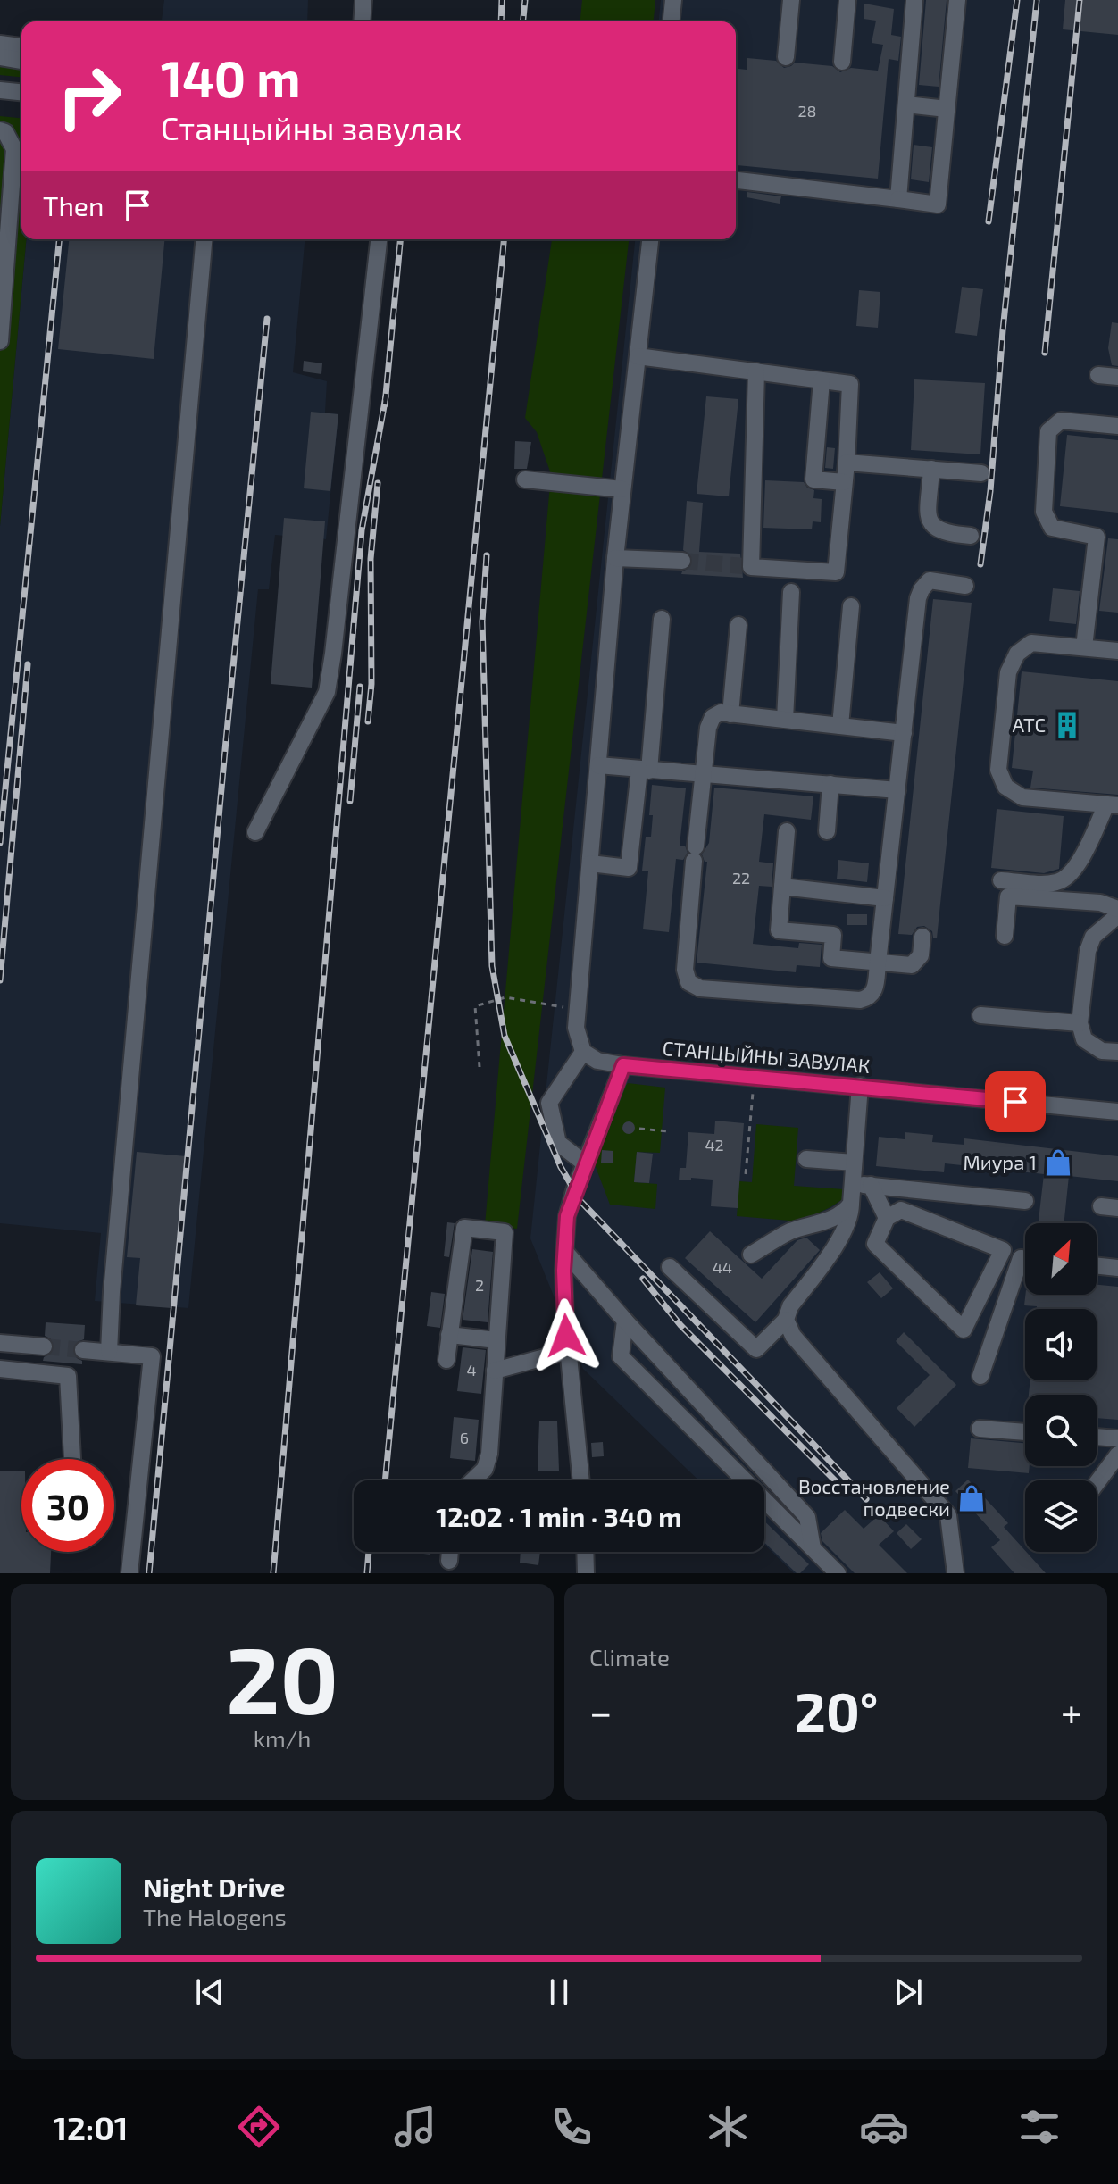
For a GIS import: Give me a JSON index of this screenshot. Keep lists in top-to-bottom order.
{
  "streets": {
    "street": ["СТАНЦЫЙНЫ ЗАВУЛАК"]
  },
  "places": {
    "building": ["АТС"],
    "shop": ["Миура 1", "Восстановление подвески"]
  },
  "house_numbers": [
    "28",
    "22",
    "42",
    "44",
    "2",
    "4",
    "6"
  ],
  "north": "top right",
  "page": {
    "turn": ["140 m", "Станцыйны завулак"],
    "then": "Then",
    "limit": "30",
    "trip": "12:02 · 1 min · 340 m",
    "tile": [
      ["20", "km/h"],
      "Climate"
    ],
    "heat": ["−", "20°", "+"],
    "song": ["Night Drive", "The Halogens"],
    "tabs": "12:01"
  }
}
